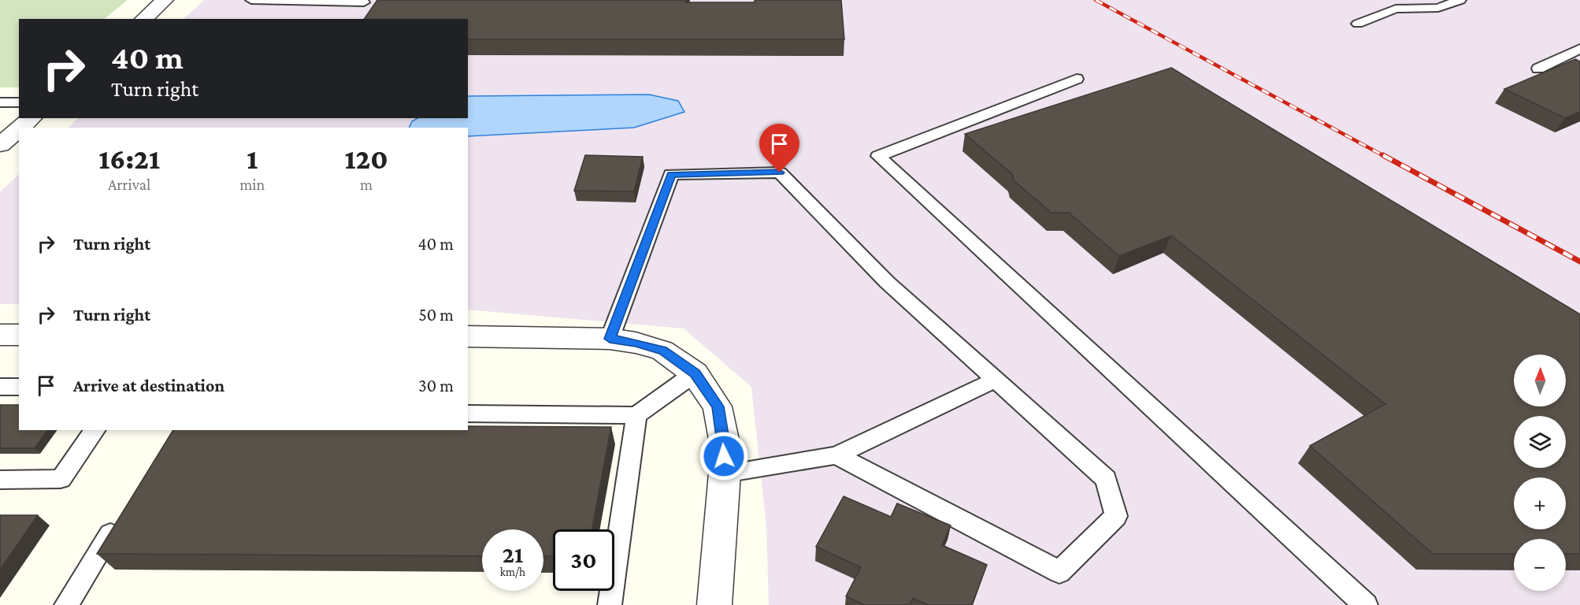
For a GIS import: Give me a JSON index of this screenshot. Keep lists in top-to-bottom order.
{
  "north": "top",
  "page": {
    "turn": ["40 m", "Turn right"],
    "eta": [
      "16:21",
      "Arrival",
      "1",
      "min",
      "120",
      "m"
    ],
    "list": [
      {
        "name": "Turn right",
        "value": "40 m"
      },
      {
        "name": "Turn right",
        "value": "50 m"
      },
      {
        "name": "Arrive at destination",
        "value": "30 m"
      }
    ],
    "map_buttons": ["+", "−"],
    "speed": "21 km/h",
    "limit": "30"
  }
}
